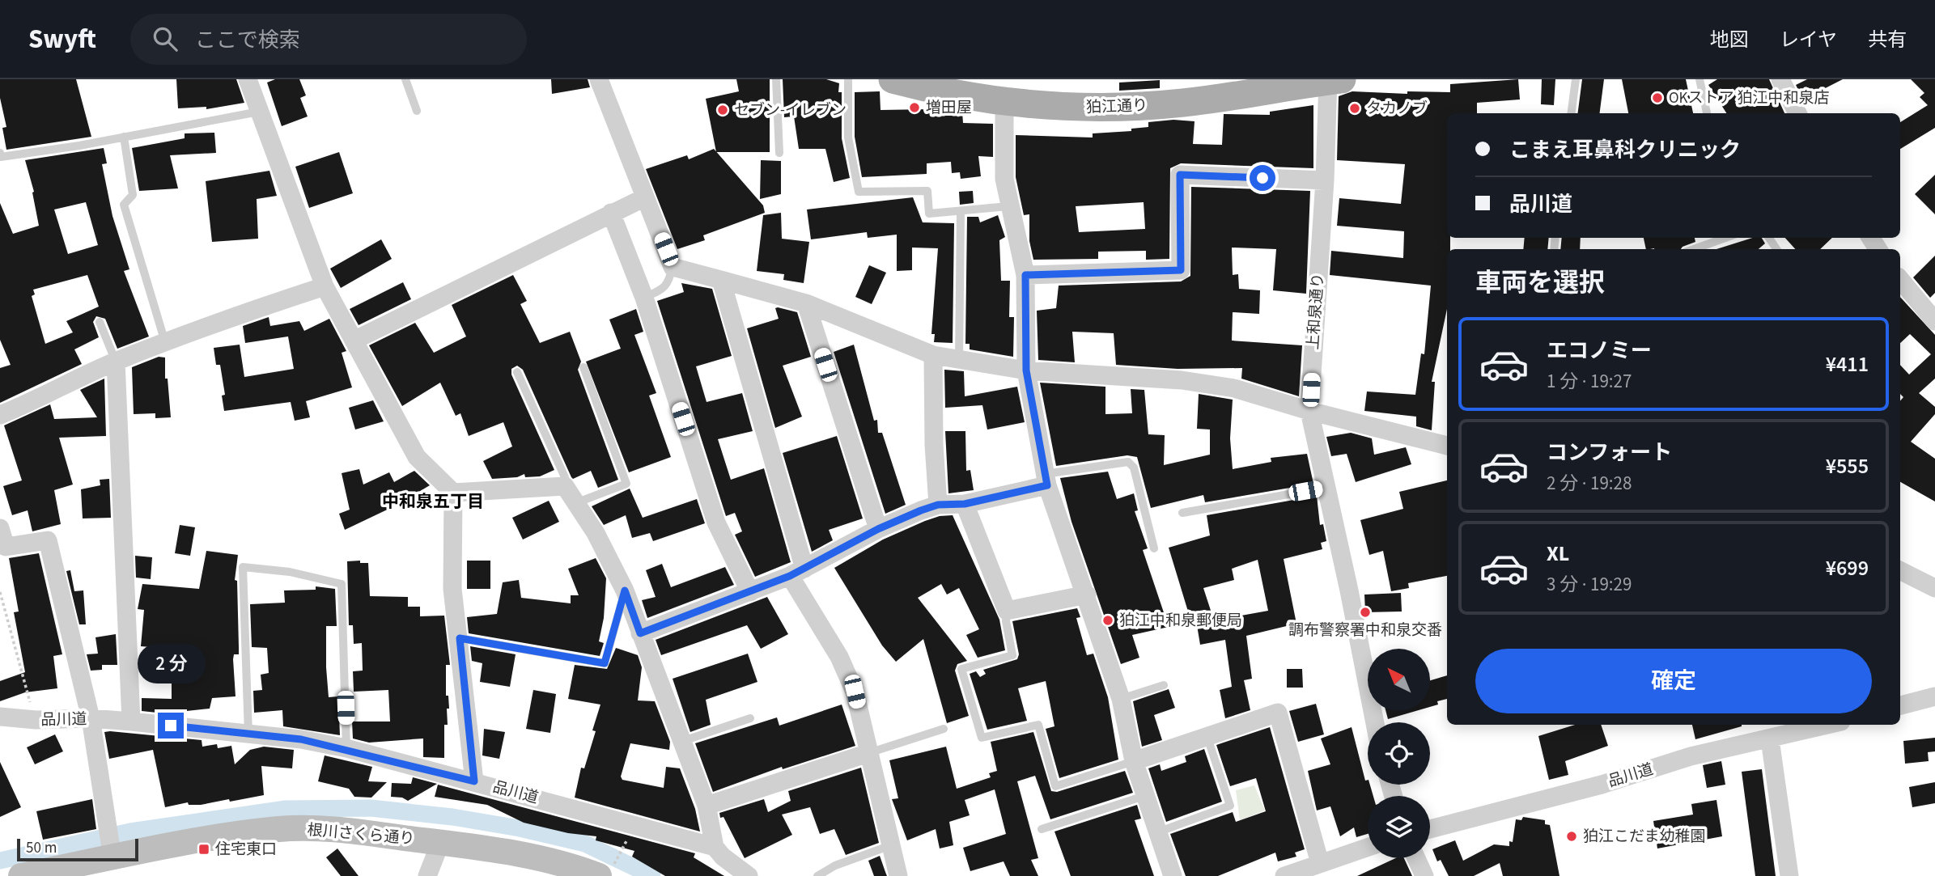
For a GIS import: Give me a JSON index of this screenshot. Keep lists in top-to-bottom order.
{
  "streets": {
    "main road": ["狛江通り"],
    "street": ["上和泉通り", "品川道", "根川さくら通り"]
  },
  "crossings": [
    ["狛江通り", "上和泉通り"]
  ],
  "districts": ["中和泉五丁目"],
  "places": {
    "other": [
      "OKストア 狛江中和泉店",
      "増田屋",
      "タカノブ",
      "セブン-イレブン",
      "調布警察署中和泉交番",
      "狛江中和泉郵便局",
      "狛江こだま幼稚園"
    ],
    "transit": ["住宅東口"]
  },
  "scale_bar": "50 m",
  "north": "top left",
  "page": {
    "header": "Swyft",
    "search": "ここで検索",
    "nav": ["地図", "レイヤ", "共有"],
    "banner": ["こまえ耳鼻科クリニック", "品川道"],
    "heading": "車両を選択",
    "list": [
      {
        "name": "エコノミー",
        "note": "1 分 · 19:27",
        "value": "¥411"
      },
      {
        "name": "コンフォート",
        "note": "2 分 · 19:28",
        "value": "¥555"
      },
      {
        "name": "XL",
        "note": "3 分 · 19:29",
        "value": "¥699"
      }
    ],
    "buttons": "確定",
    "bubble": "2 分",
    "scale": "50 m"
  }
}
